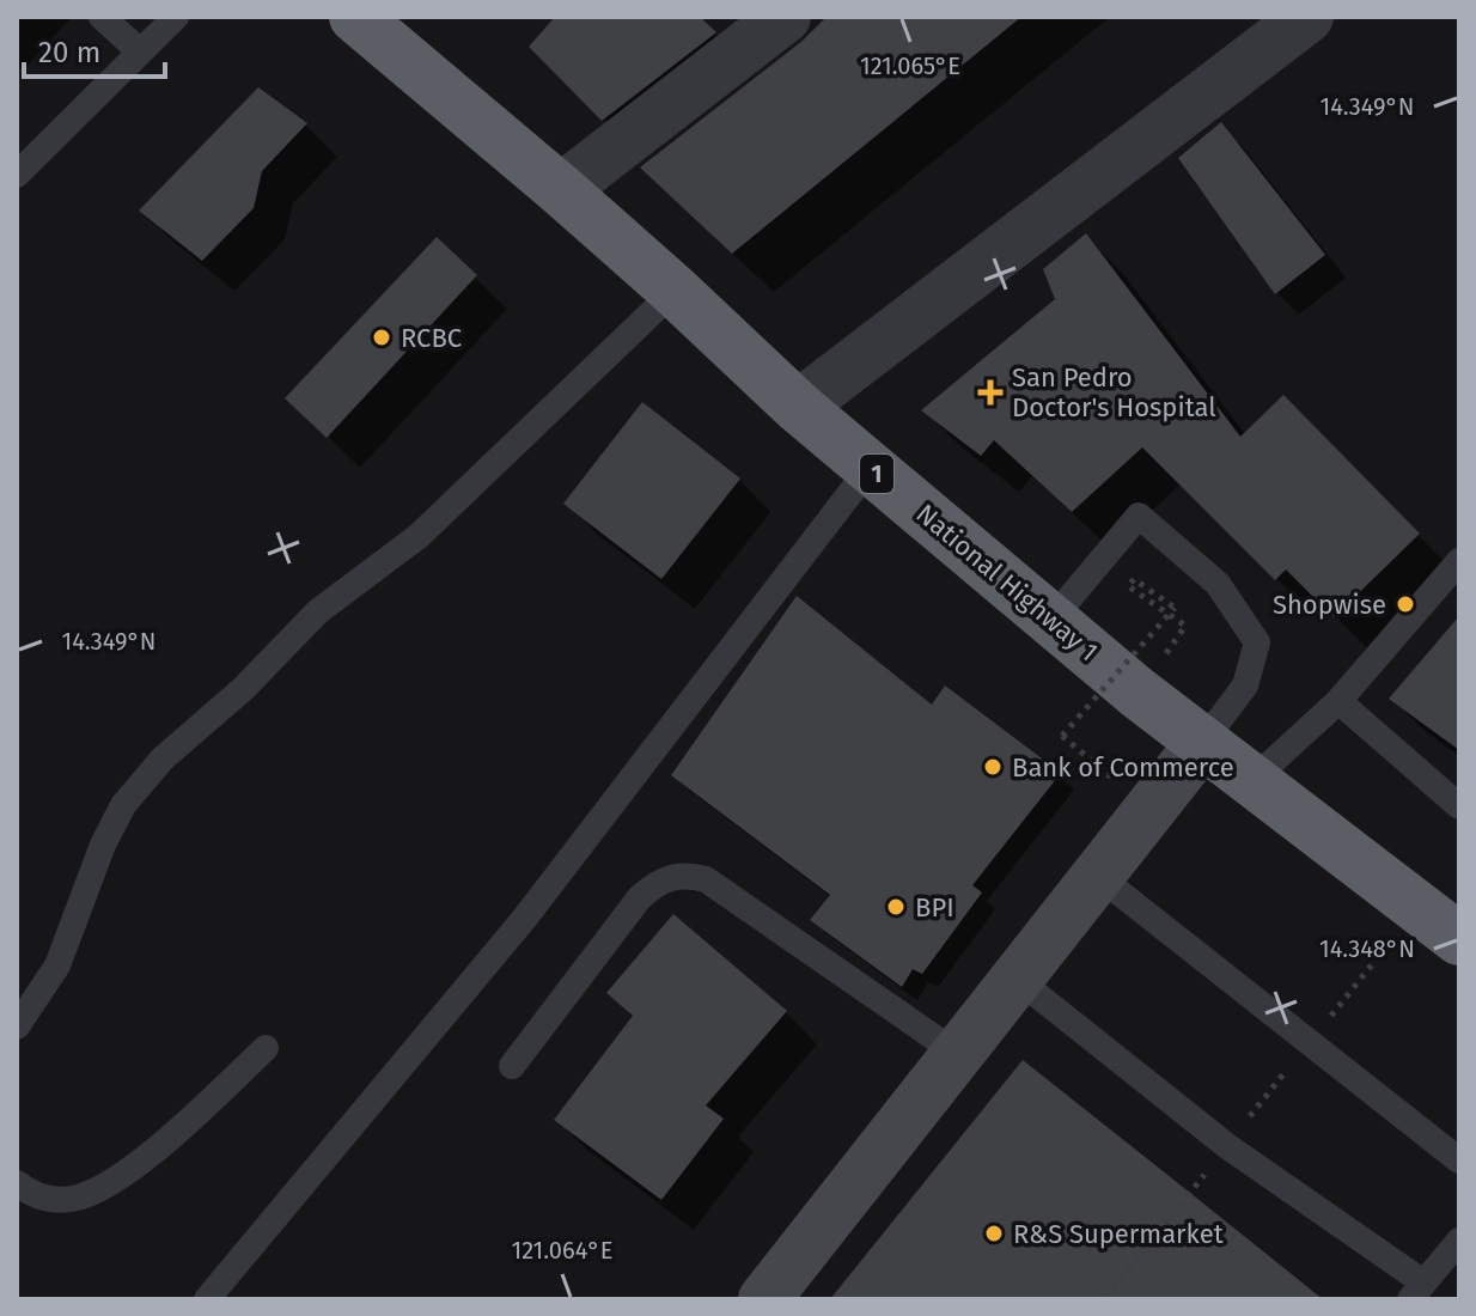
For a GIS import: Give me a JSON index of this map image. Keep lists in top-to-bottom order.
{
  "streets": {
    "highway": ["1", "National Highway 1"]
  },
  "places": {
    "other": [
      "RCBC",
      "Shopwise",
      "Bank of Commerce",
      "BPI",
      "R&S Supermarket"
    ],
    "health": ["San Pedro Doctor's Hospital"]
  },
  "scale_bar": "20 m",
  "coordinates": [
    "121.065°E",
    "14.349°N",
    "14.348°N",
    "121.064°E"
  ]
}
